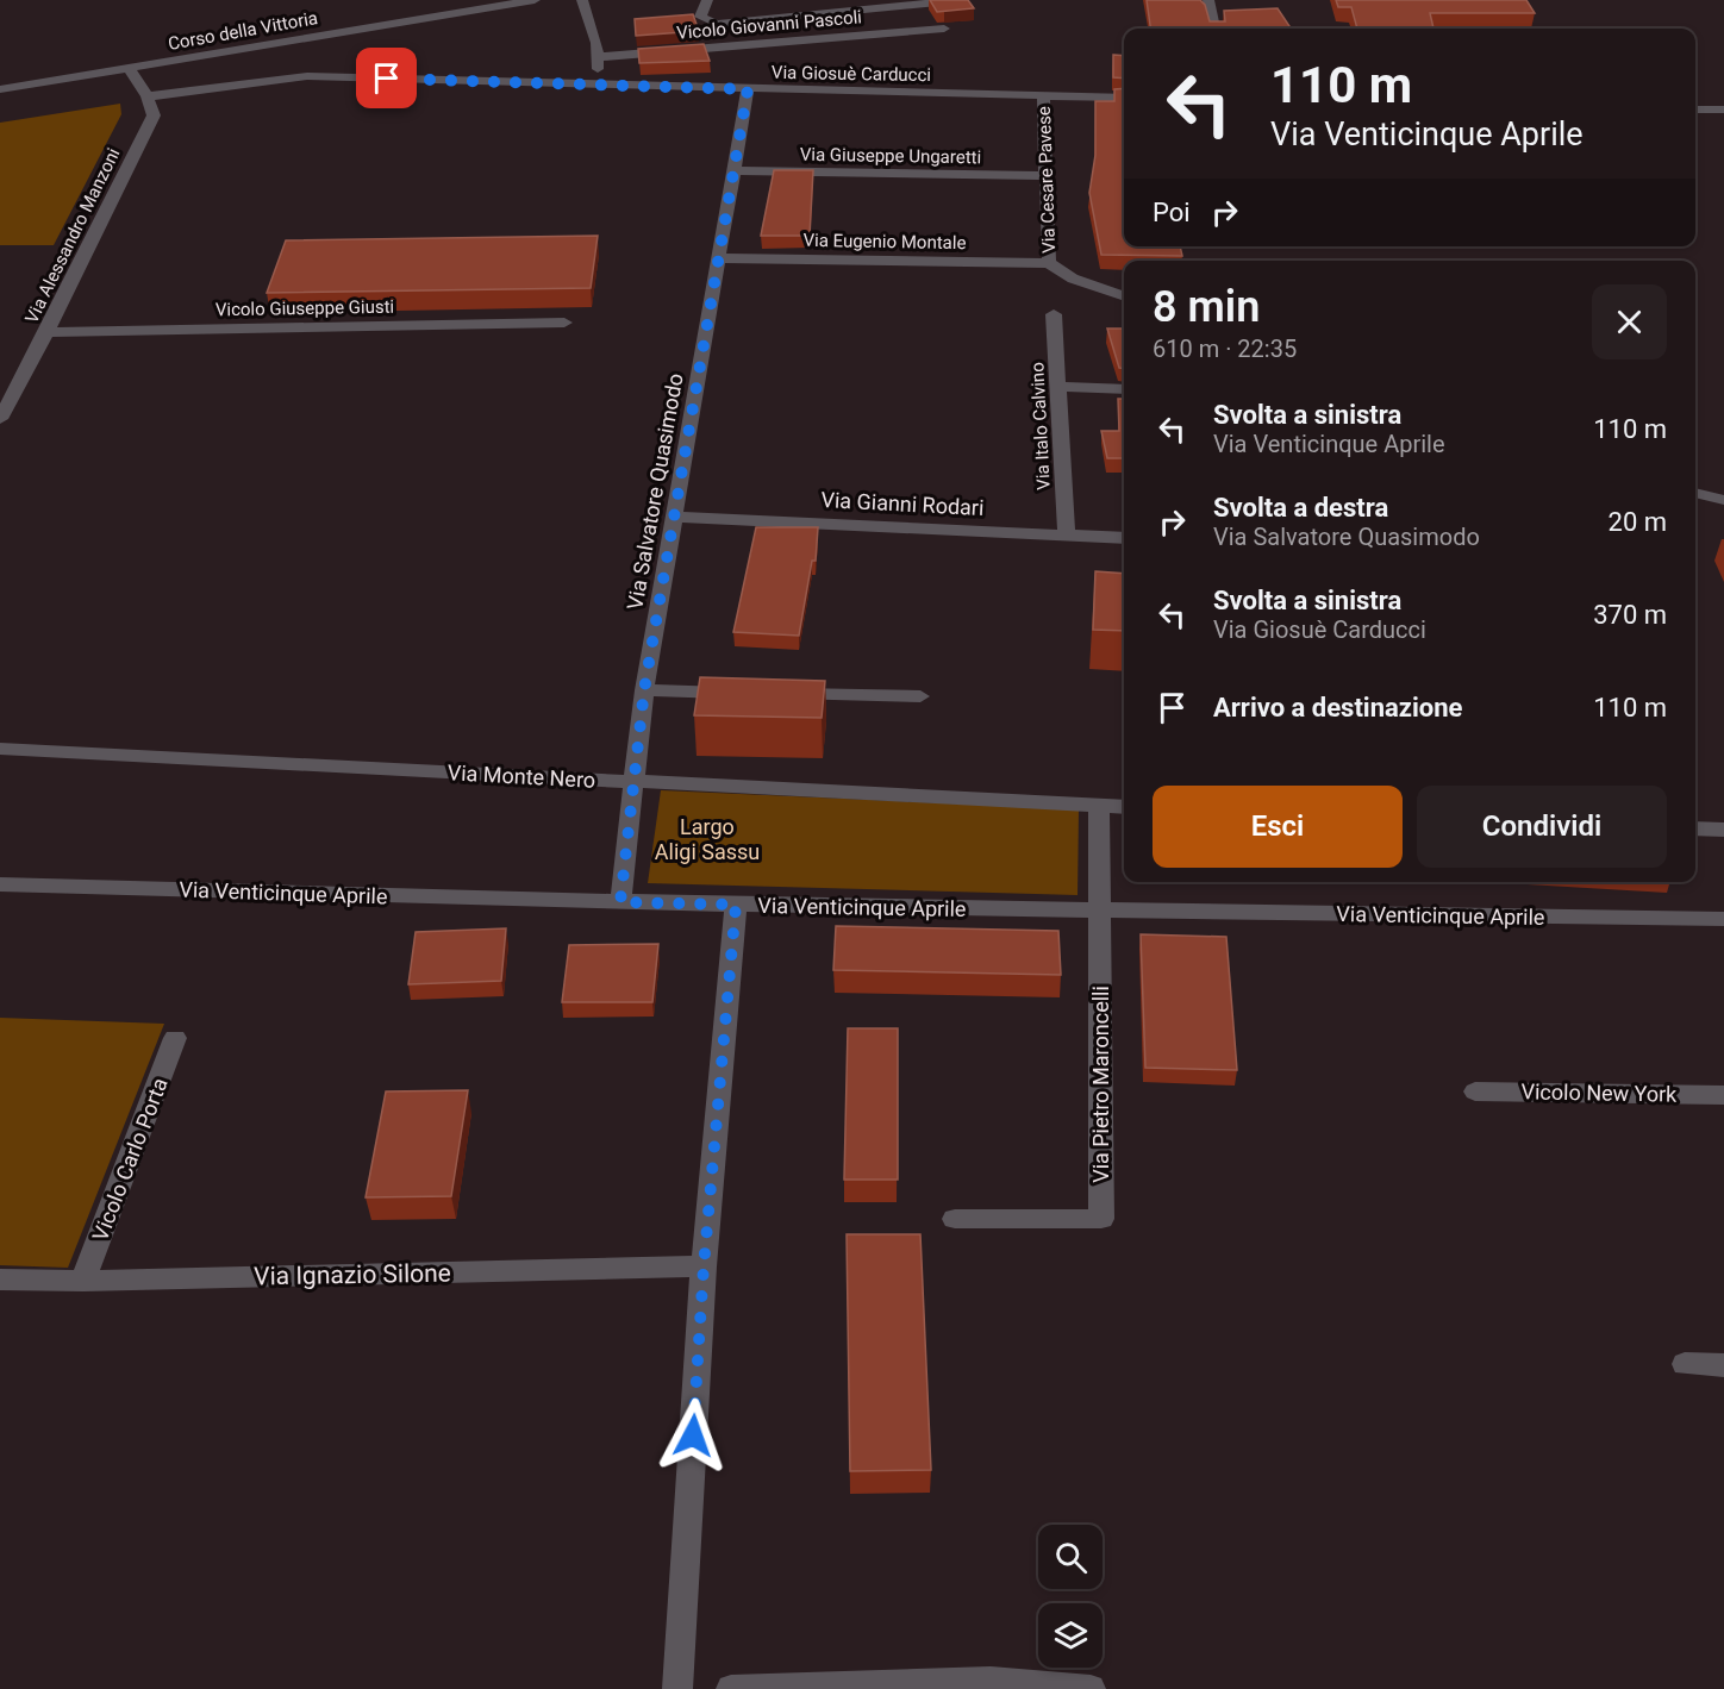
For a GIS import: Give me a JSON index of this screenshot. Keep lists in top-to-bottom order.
{
  "streets": {
    "street": [
      "Vicolo Giovanni Pascoli",
      "Corso della Vittoria",
      "Via Giosuè Carducci",
      "Via Giuseppe Ungaretti",
      "Via Cesare Pavese",
      "Via Alessandro Manzoni",
      "Via Eugenio Montale",
      "Vicolo Giuseppe Giusti",
      "Via Italo Calvino",
      "Via Salvatore Quasimodo",
      "Via Gianni Rodari",
      "Via Monte Nero",
      "Via Venticinque Aprile",
      "Via Pietro Maroncelli",
      "Vicolo New York",
      "Vicolo Carlo Porta",
      "Via Ignazio Silone"
    ]
  },
  "crossings": [
    ["Via Giosuè Carducci", "Via Cesare Pavese"],
    ["Via Giosuè Carducci", "Via Alessandro Manzoni"],
    ["Via Giosuè Carducci", "Via Salvatore Quasimodo"],
    ["Via Giuseppe Ungaretti", "Via Cesare Pavese"],
    ["Via Giuseppe Ungaretti", "Via Salvatore Quasimodo"],
    ["Via Cesare Pavese", "Via Eugenio Montale"],
    ["Via Alessandro Manzoni", "Vicolo Giuseppe Giusti"],
    ["Via Eugenio Montale", "Via Salvatore Quasimodo"],
    ["Via Italo Calvino", "Via Gianni Rodari"],
    ["Via Salvatore Quasimodo", "Via Gianni Rodari"],
    ["Via Salvatore Quasimodo", "Via Monte Nero"],
    ["Via Salvatore Quasimodo", "Via Venticinque Aprile"],
    ["Via Monte Nero", "Via Pietro Maroncelli"],
    ["Via Venticinque Aprile", "Via Pietro Maroncelli"],
    ["Vicolo Carlo Porta", "Via Ignazio Silone"]
  ],
  "parks": ["Largo Aligi Sassu"],
  "page": {
    "turn": ["110 m", "Via Venticinque Aprile"],
    "then": "Poi",
    "heading": ["8 min", "610 m · 22:35"],
    "list": [
      {
        "name": "Svolta a sinistra",
        "note": "Via Venticinque Aprile",
        "value": "110 m"
      },
      {
        "name": "Svolta a destra",
        "note": "Via Salvatore Quasimodo",
        "value": "20 m"
      },
      {
        "name": "Svolta a sinistra",
        "note": "Via Giosuè Carducci",
        "value": "370 m"
      },
      {
        "name": "Arrivo a destinazione",
        "value": "110 m"
      }
    ],
    "buttons": ["Esci", "Condividi"]
  }
}
